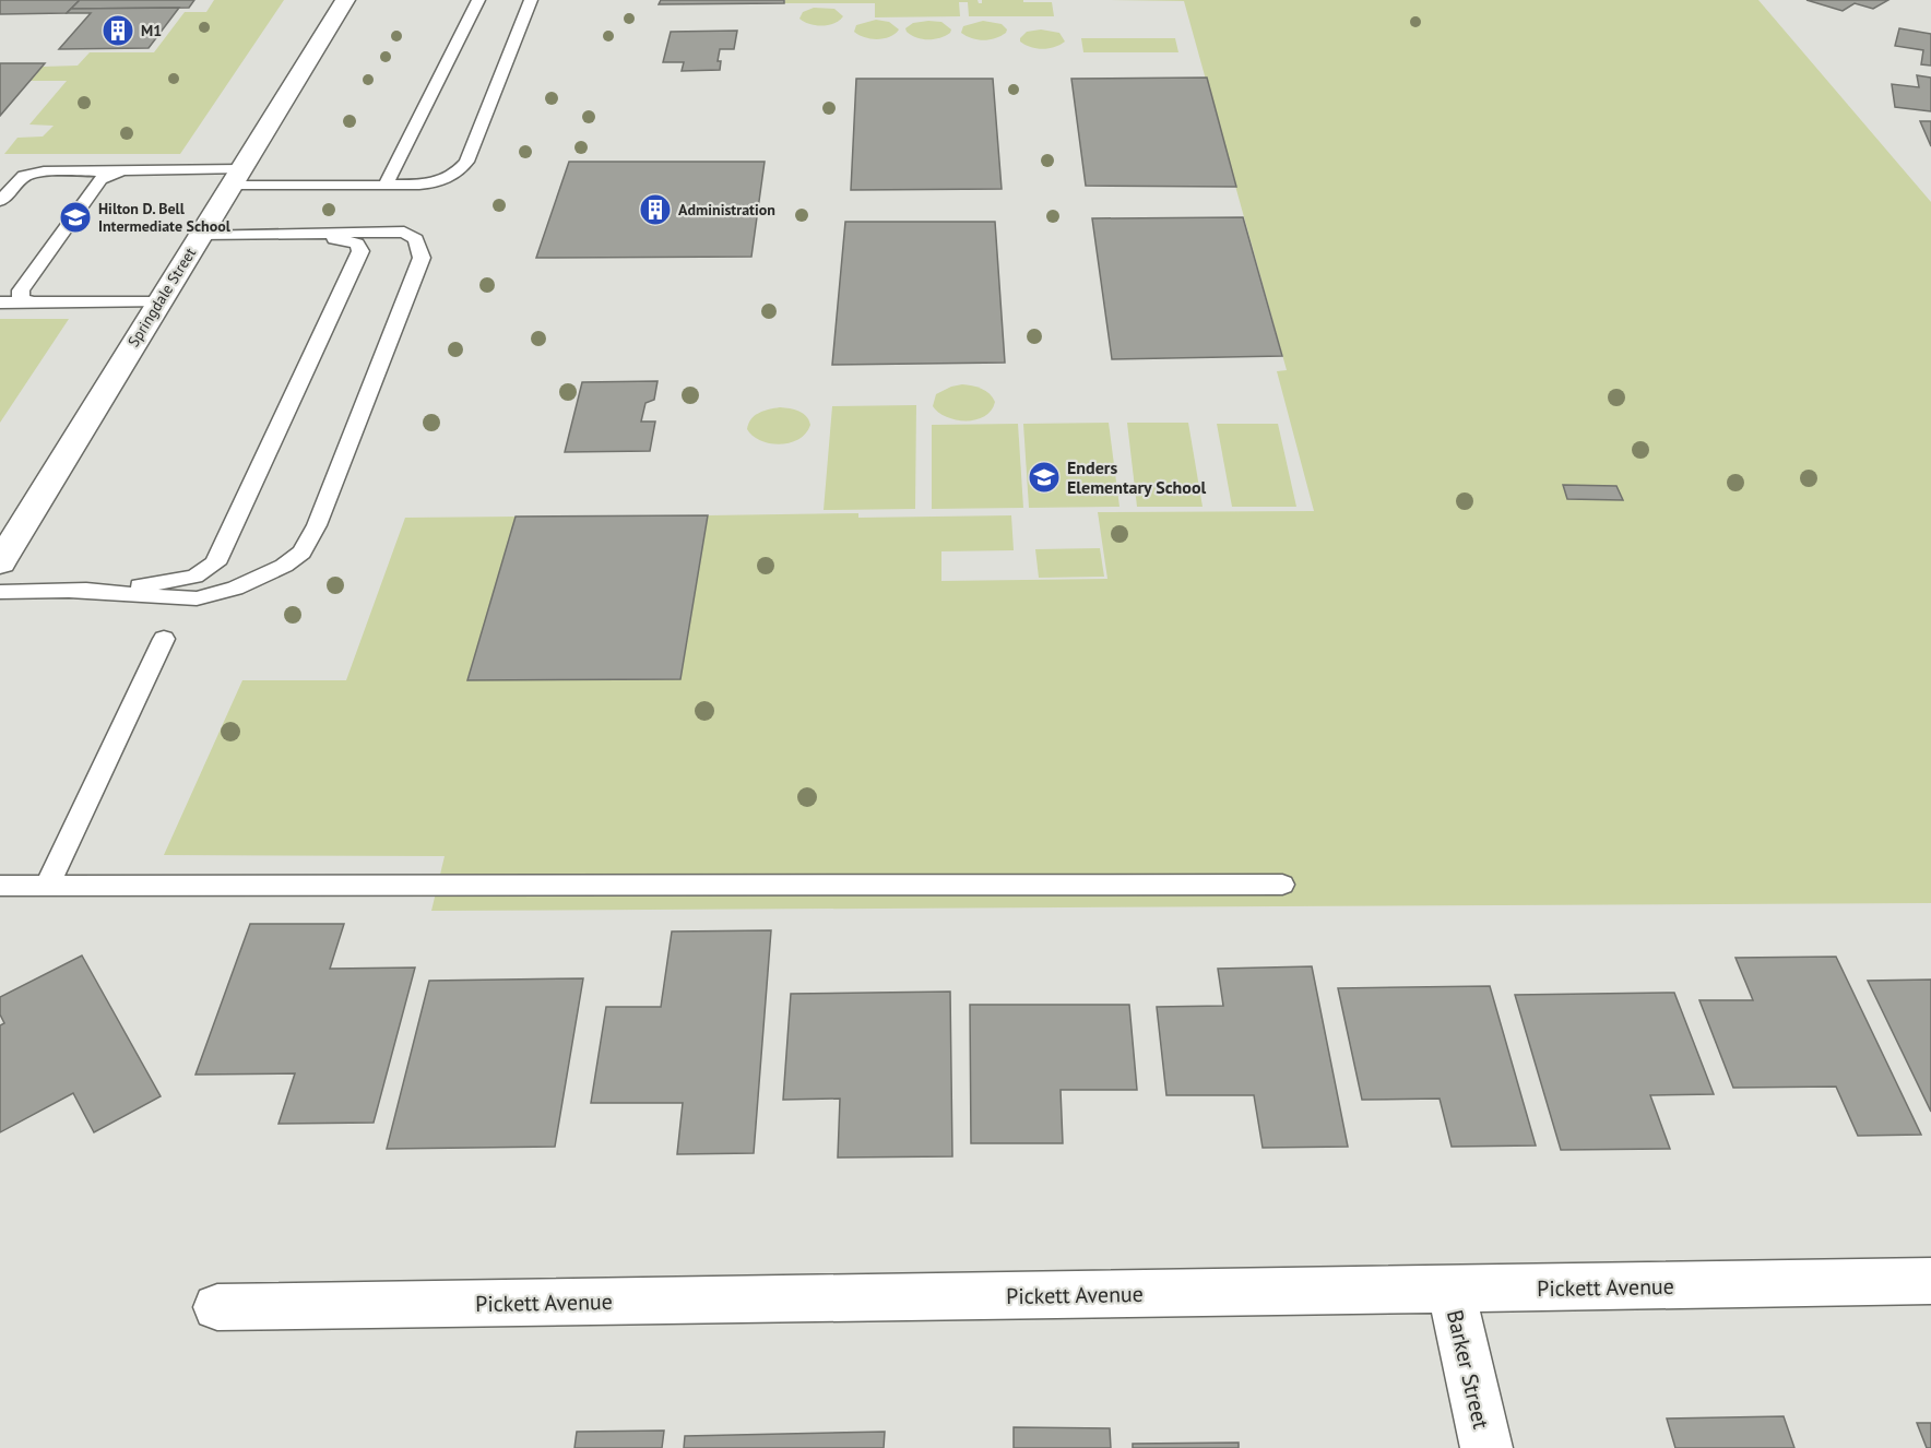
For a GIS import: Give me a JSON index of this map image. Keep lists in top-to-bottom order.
{
  "streets": {
    "street": ["Springdale Street", "Pickett Avenue", "Barker Street"]
  },
  "crossings": [
    ["Pickett Avenue", "Barker Street"]
  ],
  "places": {
    "building": ["M1", "Administration"],
    "school or university": ["Hilton D. Bell Intermediate School", "Enders Elementary School"]
  }
}
